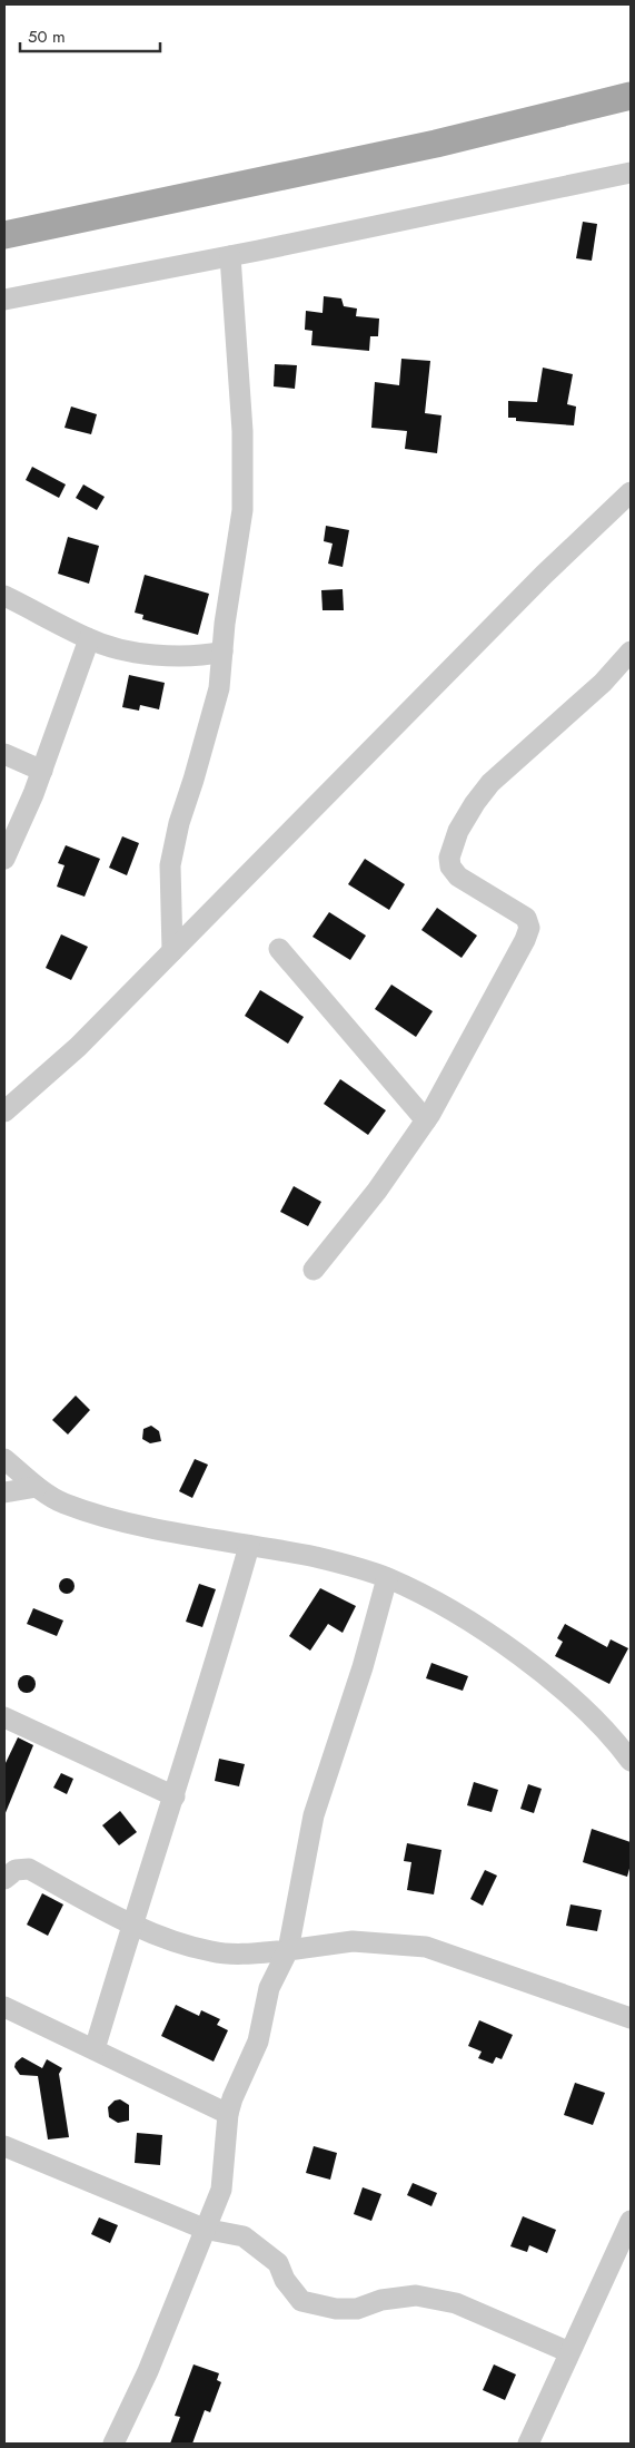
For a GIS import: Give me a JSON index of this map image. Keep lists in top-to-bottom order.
{
  "scale_bar": "50 m"
}
